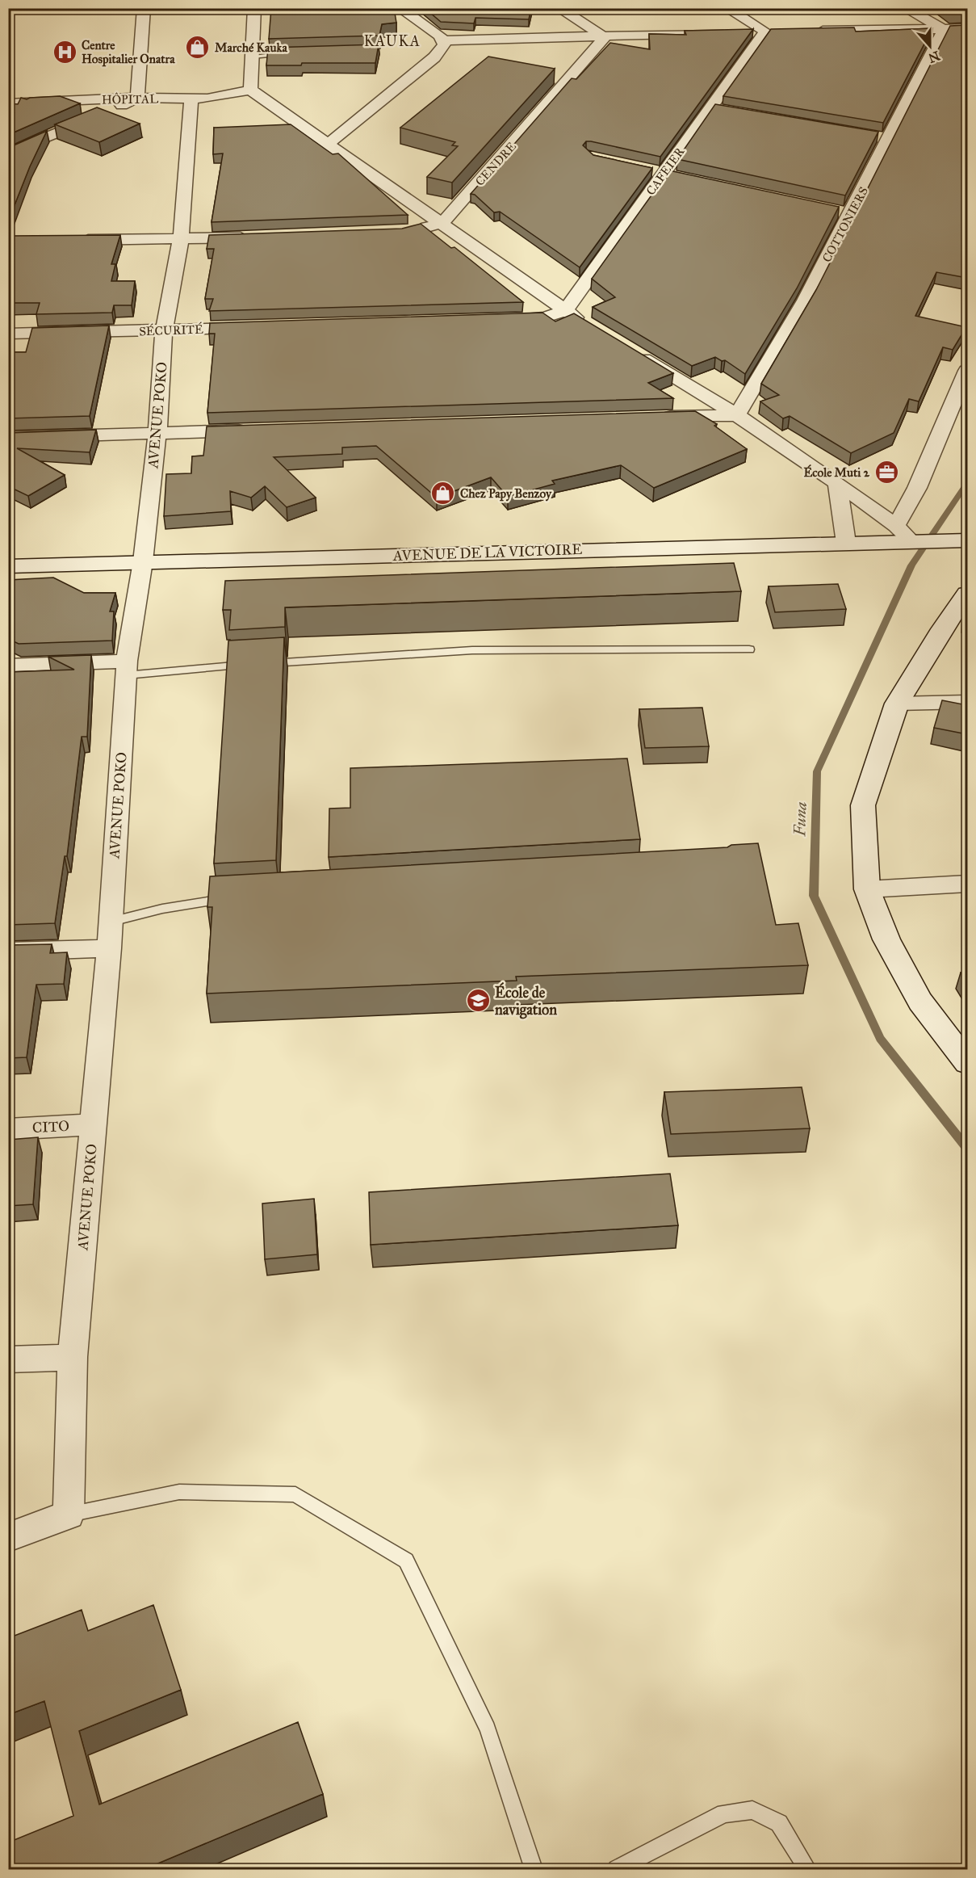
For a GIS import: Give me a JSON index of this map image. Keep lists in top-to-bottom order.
{
  "streets": {
    "main road": ["AVENUE DE LA VICTOIRE"],
    "street": [
      "HÔPITAL",
      "CENDRE",
      "CAFEIER",
      "COTTONIERS",
      "SÉCURITÉ",
      "AVENUE POKO",
      "CITO"
    ]
  },
  "crossings": [
    ["HÔPITAL", "AVENUE POKO"],
    ["SÉCURITÉ", "AVENUE POKO"],
    ["AVENUE POKO", "AVENUE DE LA VICTOIRE"],
    ["AVENUE POKO", "CITO"]
  ],
  "districts": ["KAUKA"],
  "water": ["Funa"],
  "places": {
    "shop": ["Marché Kauka", "Chez Papy Benzoy"],
    "hospital": ["Centre Hospitalier Onatra"],
    "office": ["École Muti 2"],
    "school or university": ["École de navigation"]
  },
  "north": "bottom"
}
